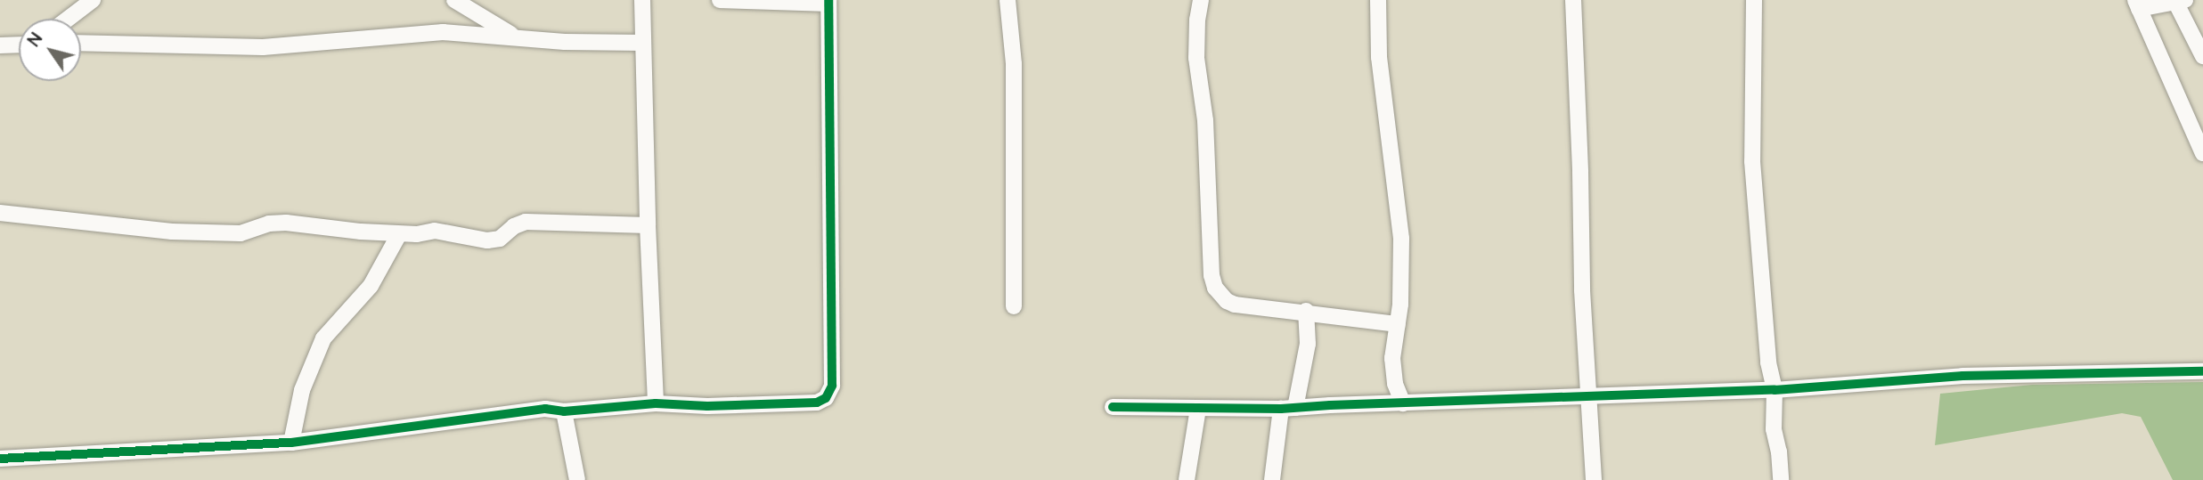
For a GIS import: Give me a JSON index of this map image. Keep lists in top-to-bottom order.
{
  "north": "top left"
}
